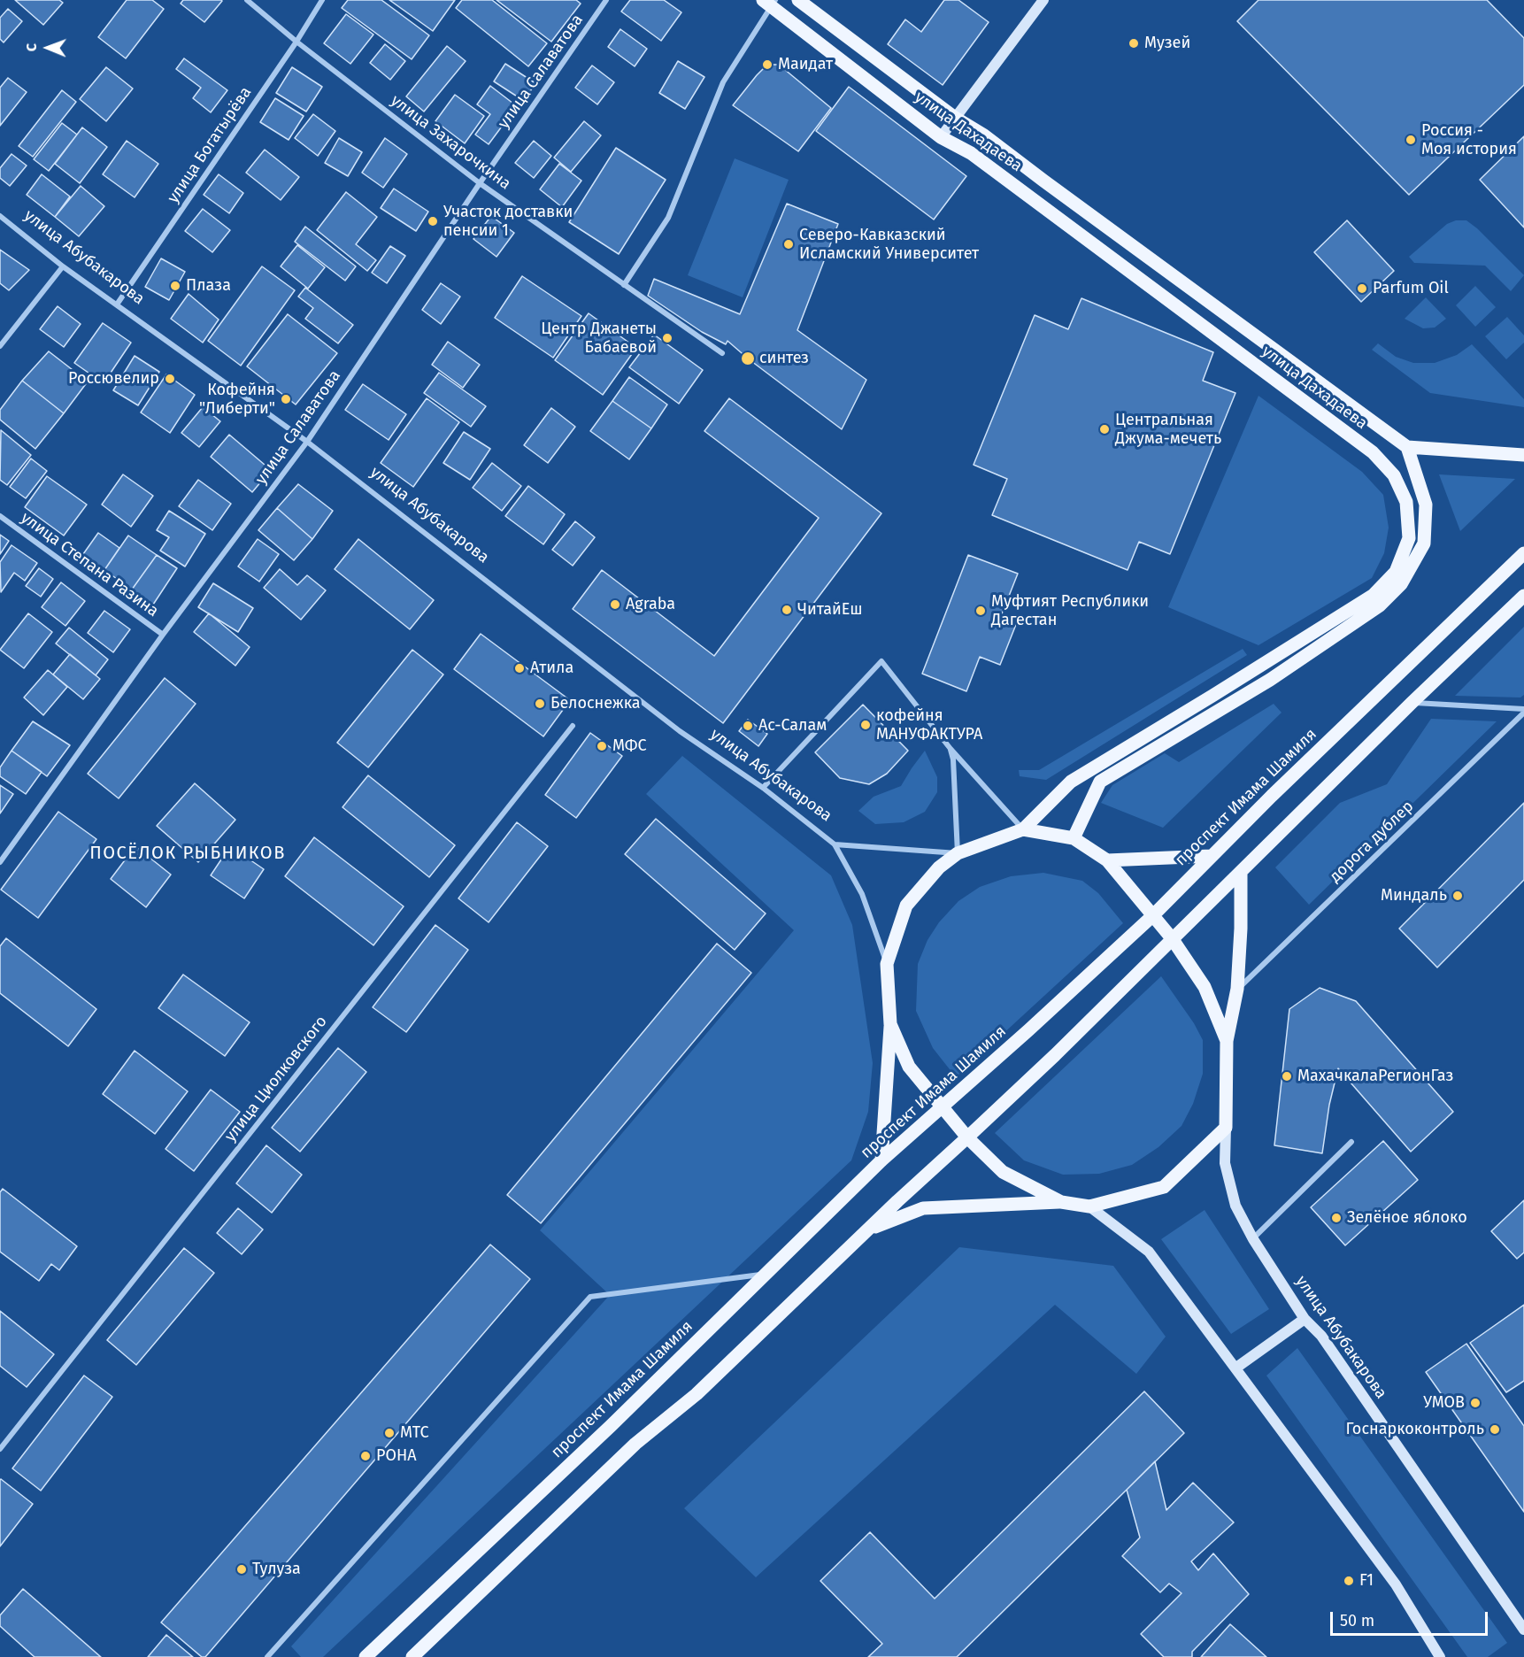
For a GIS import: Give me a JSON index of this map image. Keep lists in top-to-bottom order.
{
  "streets": {
    "main road": ["улица Дахадаева", "улица Абубакарова", "проспект Имама Шамиля"],
    "street": [
      "улица Салаватова",
      "улица Захарочкина",
      "улица Богатырёва",
      "улица Степана Разина",
      "дорога дублер",
      "улица Циолковского"
    ]
  },
  "crossings": [
    ["улица Салаватова", "улица Захарочкина"],
    ["улица Салаватова", "улица Абубакарова"],
    ["улица Салаватова", "улица Степана Разина"],
    ["улица Дахадаева", "улица Абубакарова"],
    ["улица Захарочкина", "улица Богатырёва"],
    ["улица Богатырёва", "улица Абубакарова"],
    ["улица Абубакарова", "проспект Имама Шамиля"]
  ],
  "districts": ["ПОСЁЛОК РЫБНИКОВ"],
  "places": [
    "Музей",
    "Маидат",
    "Россия - Моя история",
    "Участок доставки пенсии 1",
    "Северо-Кавказский Исламский Университет",
    "Плаза",
    "Parfum Oil",
    "Центр Джанеты Бабаевой",
    "синтез",
    "Россювелир",
    "Кофейня \"Либерти\"",
    "Центральная Джума-мечеть",
    "Agraba",
    "ЧитайЕш",
    "Муфтият Республики Дагестан",
    "Атила",
    "Белоснежка",
    "кофейня МАНУФАКТУРА",
    "Ас-Салам",
    "МФС",
    "Миндаль",
    "МахачкалаРегионГаз",
    "Зелёное яблоко",
    "УМОВ",
    "Госнаркоконтроль",
    "МТС",
    "РОНА",
    "Тулуза",
    "F1"
  ],
  "scale_bar": "50 m",
  "north": "left"
}
